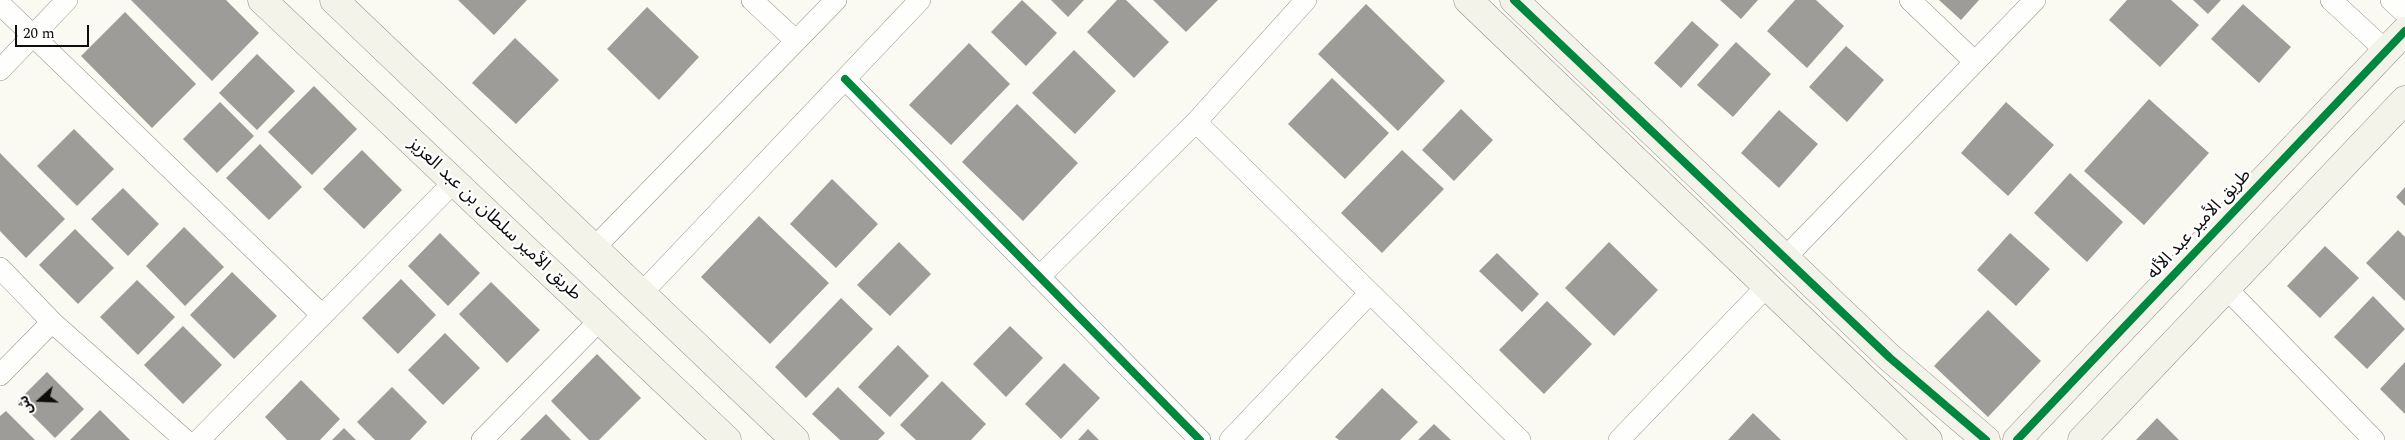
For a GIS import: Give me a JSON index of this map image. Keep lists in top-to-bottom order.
{
  "streets": {
    "street": ["طريق الأمير سلطان بن عبد العزيز", "طريق الأمير عبد الأله"]
  },
  "scale_bar": "20 m",
  "north": "left"
}
